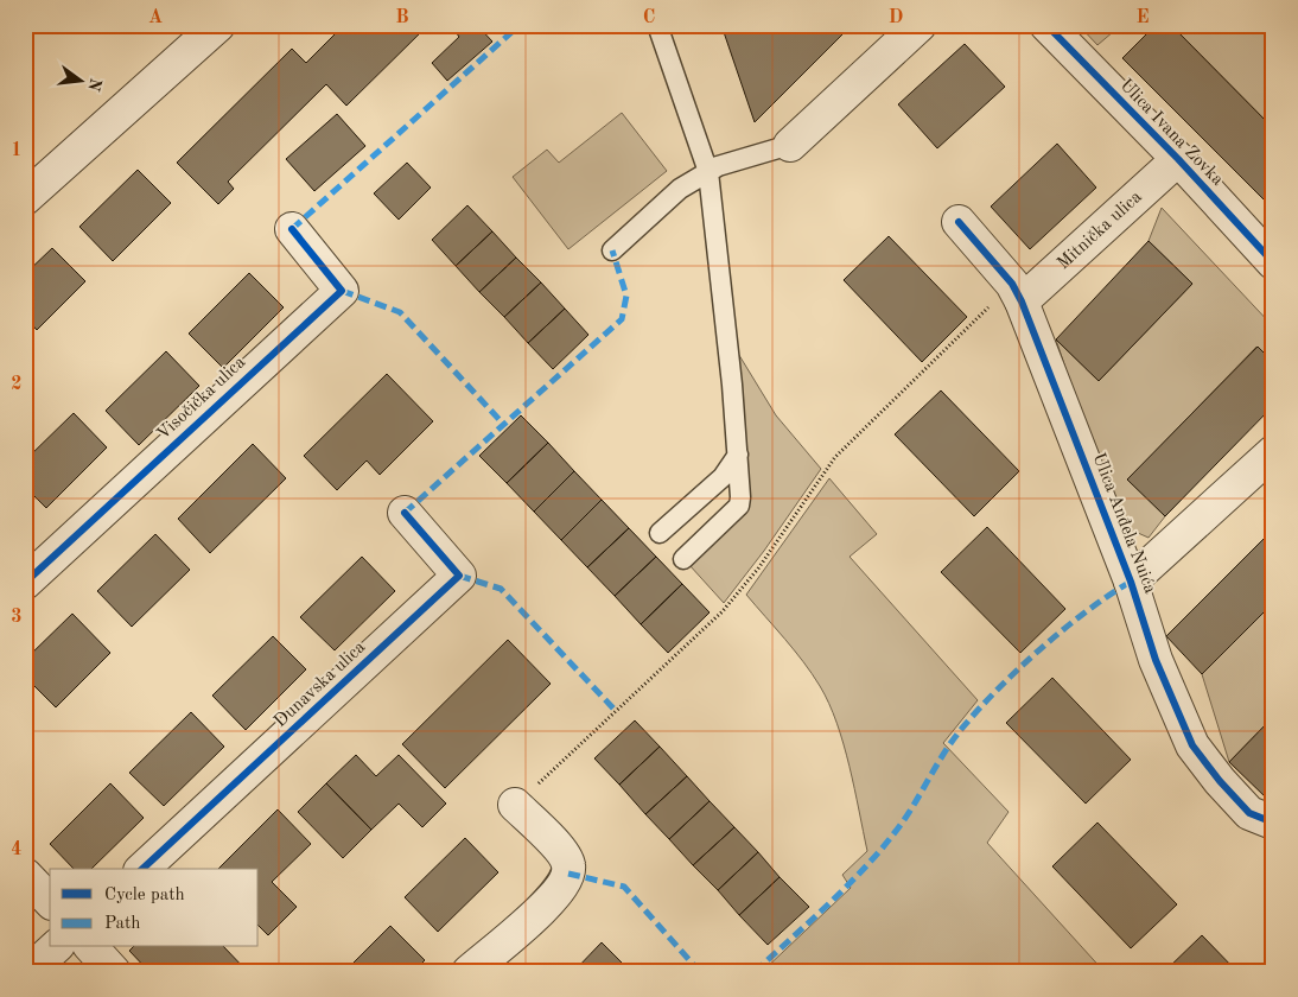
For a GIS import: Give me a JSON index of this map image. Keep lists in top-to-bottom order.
{
  "streets": {
    "street": [
      "Ulica Ivana Zovka",
      "Mitnička ulica",
      "Visočička ulica",
      "Ulica Anđela Nuića",
      "Dunavska ulica"
    ]
  },
  "crossings": [
    ["Ulica Ivana Zovka", "Mitnička ulica"],
    ["Mitnička ulica", "Ulica Anđela Nuića"]
  ],
  "legend": ["Cycle path", "Path"],
  "north": "right",
  "grid": {
    "columns": [
      "A",
      "B",
      "C",
      "D",
      "E"
    ],
    "rows": [
      "1",
      "2",
      "3",
      "4"
    ]
  }
}
